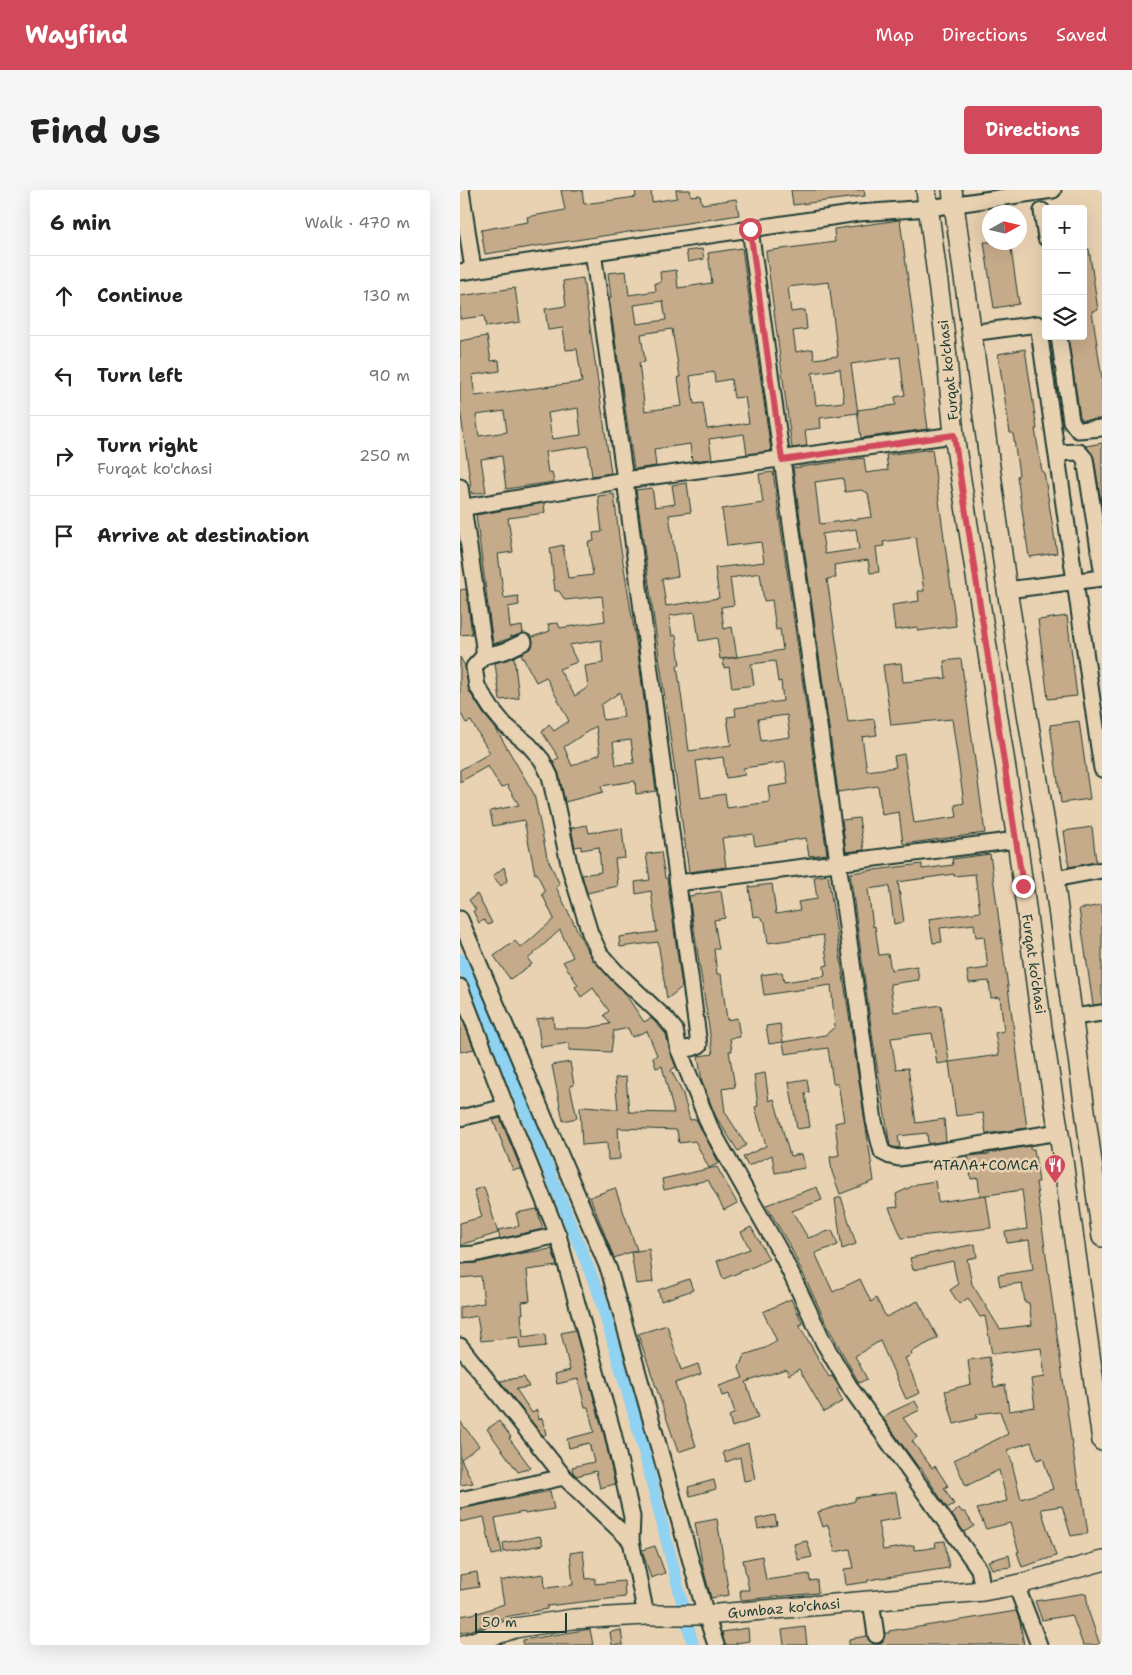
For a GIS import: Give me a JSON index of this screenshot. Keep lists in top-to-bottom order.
{
  "streets": {
    "main road": ["Furqat ko'chasi", "Gumbaz ko'chasi"]
  },
  "places": {
    "restaurant": ["АТАЛА+СОМСА"]
  },
  "scale_bar": "50 m",
  "north": "right",
  "page": {
    "header": "Wayfind",
    "nav": ["Map", "Directions", "Saved"],
    "buttons": "Directions",
    "title": "Find us",
    "heading": ["6 min", "Walk · 470 m"],
    "map_buttons": ["+", "−"],
    "list": [
      ["Continue", "130 m"],
      ["Turn left", "90 m"],
      ["Turn right", "Furqat ko'chasi", "250 m"],
      "Arrive at destination"
    ],
    "scale": "50 m"
  }
}
